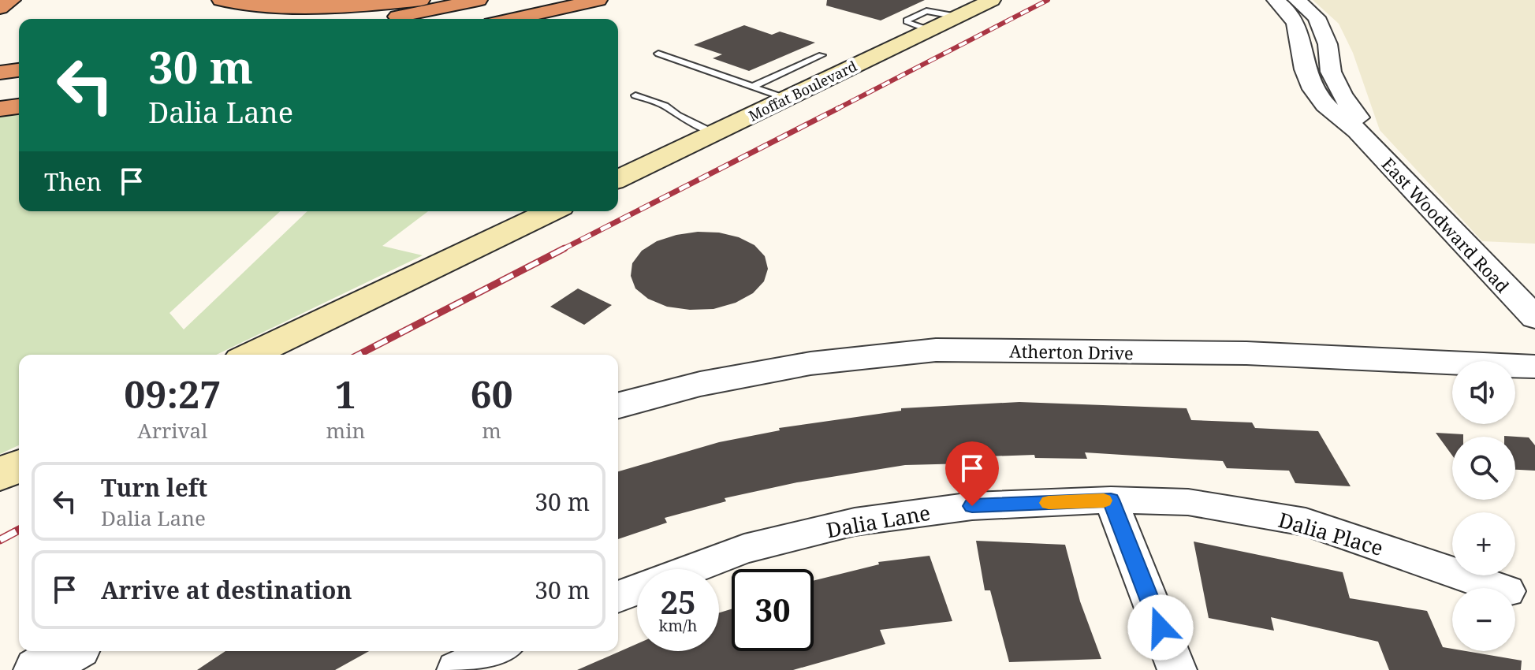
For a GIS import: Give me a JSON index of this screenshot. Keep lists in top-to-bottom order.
{
  "streets": {
    "main road": ["Moffat Boulevard"],
    "street": [
      "East Woodward Road",
      "Atherton Drive",
      "Dalia Lane",
      "Dalia Place"
    ]
  },
  "crossings": [
    ["Dalia Lane", "Dalia Place"]
  ],
  "page": {
    "turn": ["30 m", "Dalia Lane"],
    "then": "Then",
    "eta": [
      "09:27",
      "Arrival",
      "1",
      "min",
      "60",
      "m"
    ],
    "map_buttons": ["+", "−"],
    "list": [
      {
        "name": "Turn left",
        "note": "Dalia Lane",
        "value": "30 m"
      },
      {
        "name": "Arrive at destination",
        "value": "30 m"
      }
    ],
    "speed": "25 km/h",
    "limit": "30"
  }
}
